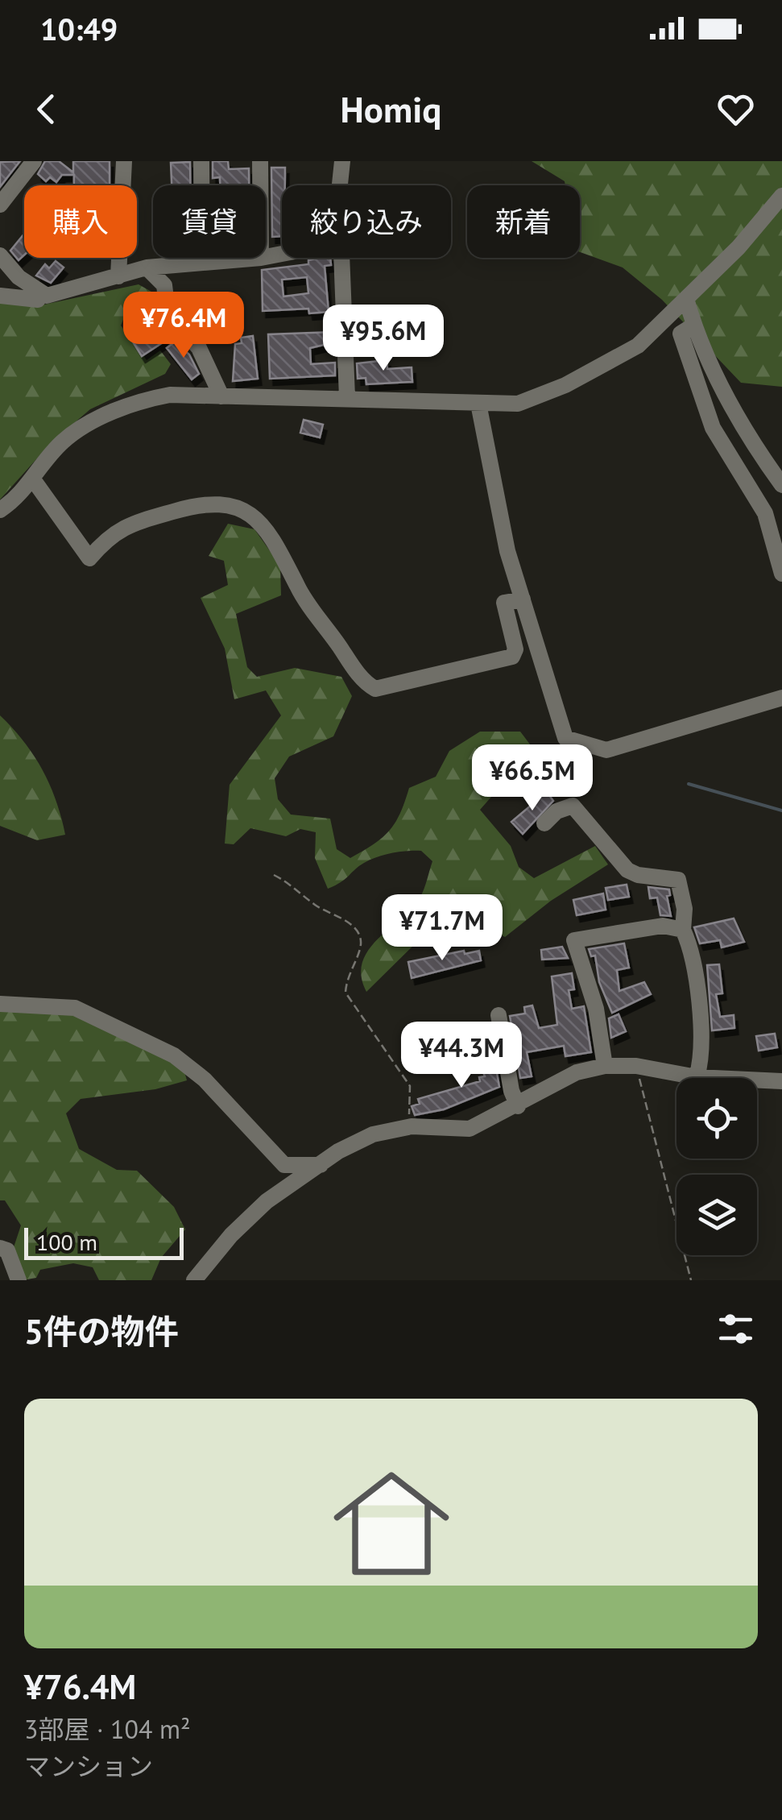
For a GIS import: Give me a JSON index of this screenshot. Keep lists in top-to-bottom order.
{
  "scale_bar": "100 m",
  "page": {
    "status": "10:49",
    "header": "Homiq",
    "chip": [
      "購入",
      "賃貸",
      "絞り込み",
      "新着"
    ],
    "price": [
      "¥76.4M",
      "¥95.6M",
      "¥66.5M",
      "¥71.7M",
      "¥44.3M"
    ],
    "scale": "100 m",
    "heading": "5件の物件",
    "list": [
      {
        "name": "¥76.4M",
        "note": "3部屋 · 104 m² · マンション"
      }
    ]
  }
}
